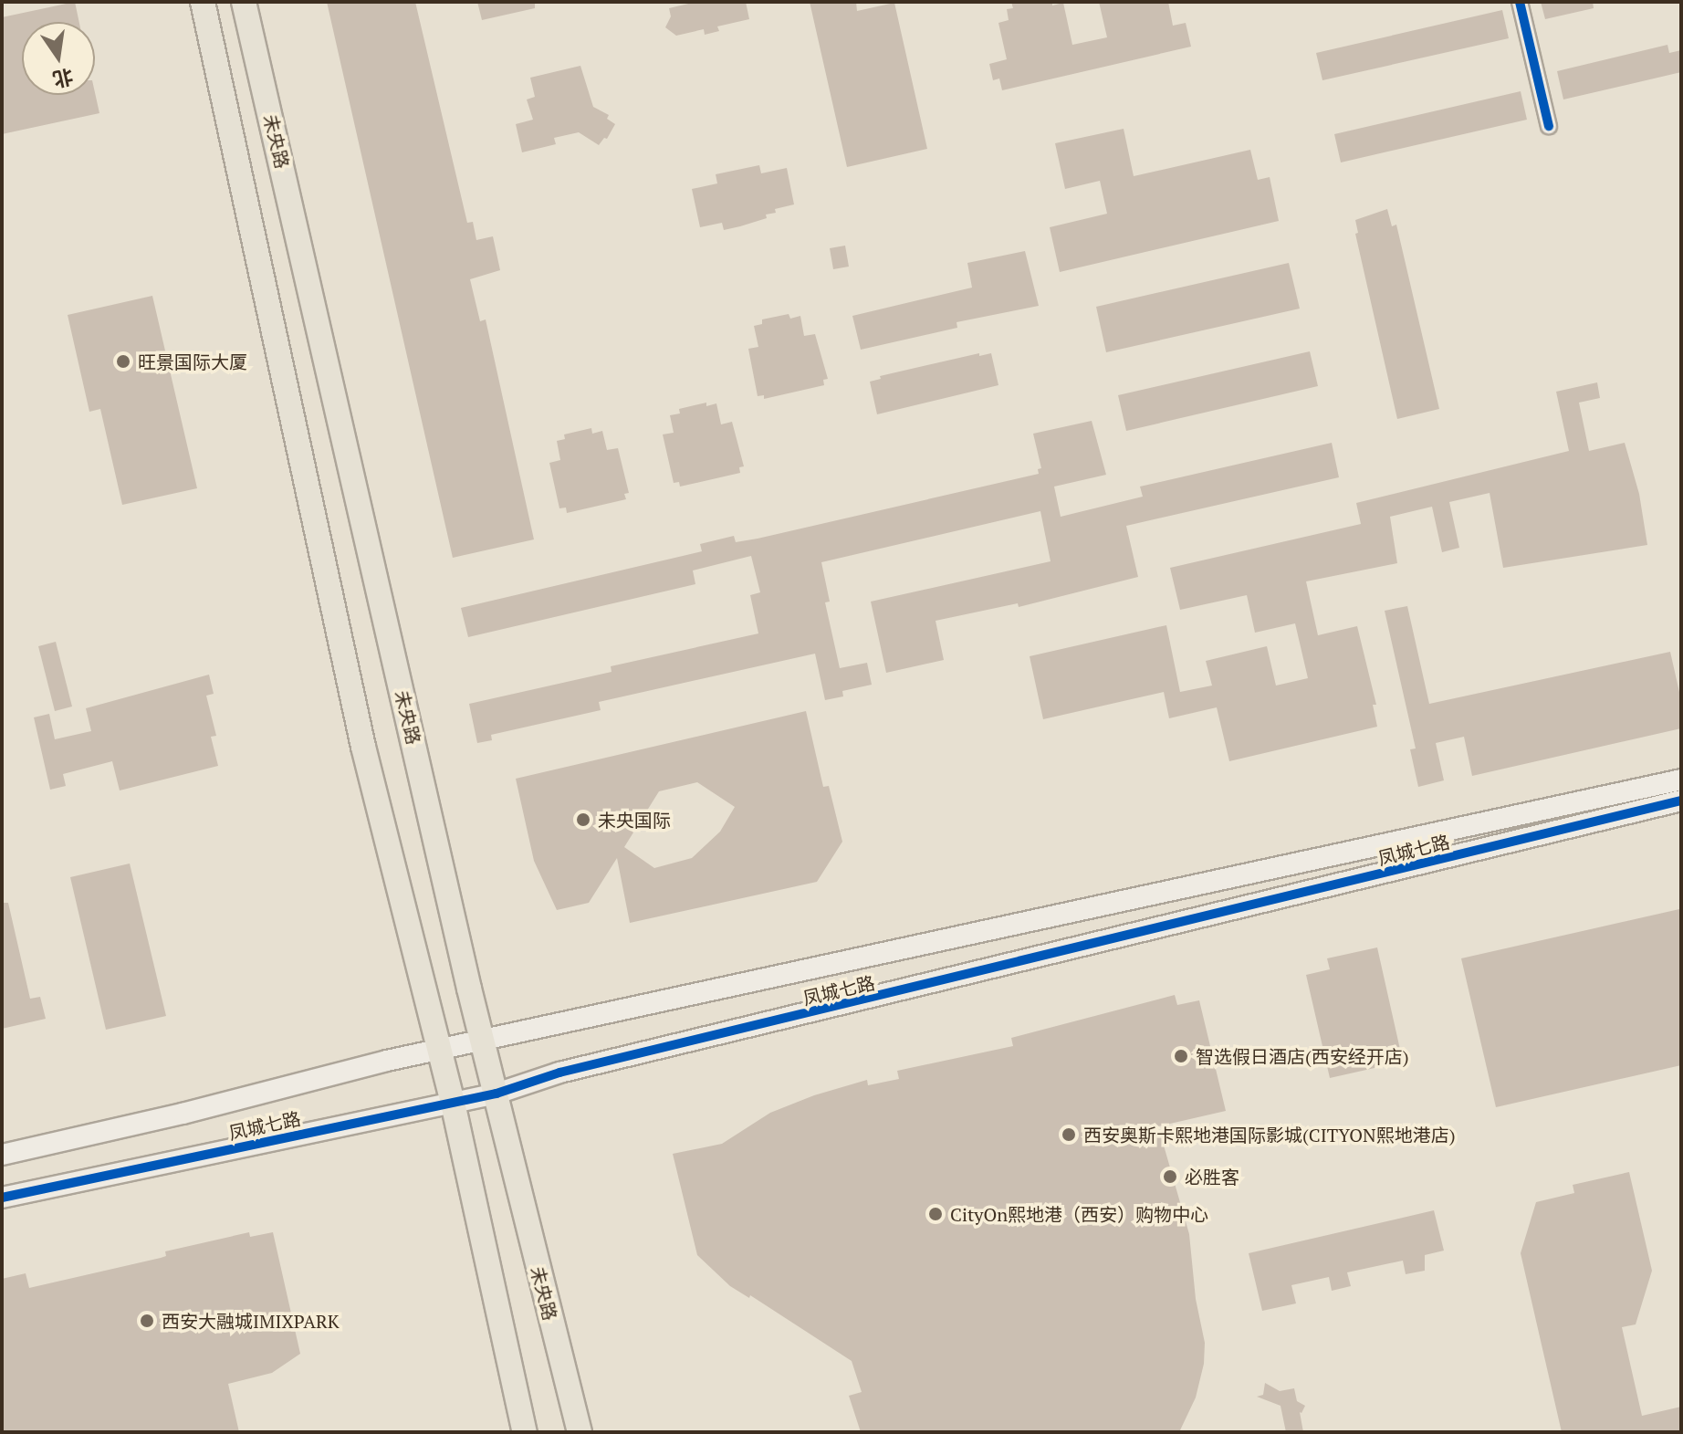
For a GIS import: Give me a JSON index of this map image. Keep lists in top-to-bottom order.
{
  "streets": {
    "main road": ["未央路"],
    "street": ["凤城七路"]
  },
  "crossings": [
    ["未央路", "凤城七路"]
  ],
  "places": [
    "旺景国际大厦",
    "未央国际",
    "智选假日酒店(西安经开店)",
    "西安奥斯卡熙地港国际影城(CITYON熙地港店)",
    "必胜客",
    "CityOn熙地港（西安）购物中心",
    "西安大融城IMIXPARK"
  ],
  "north": "bottom"
}
